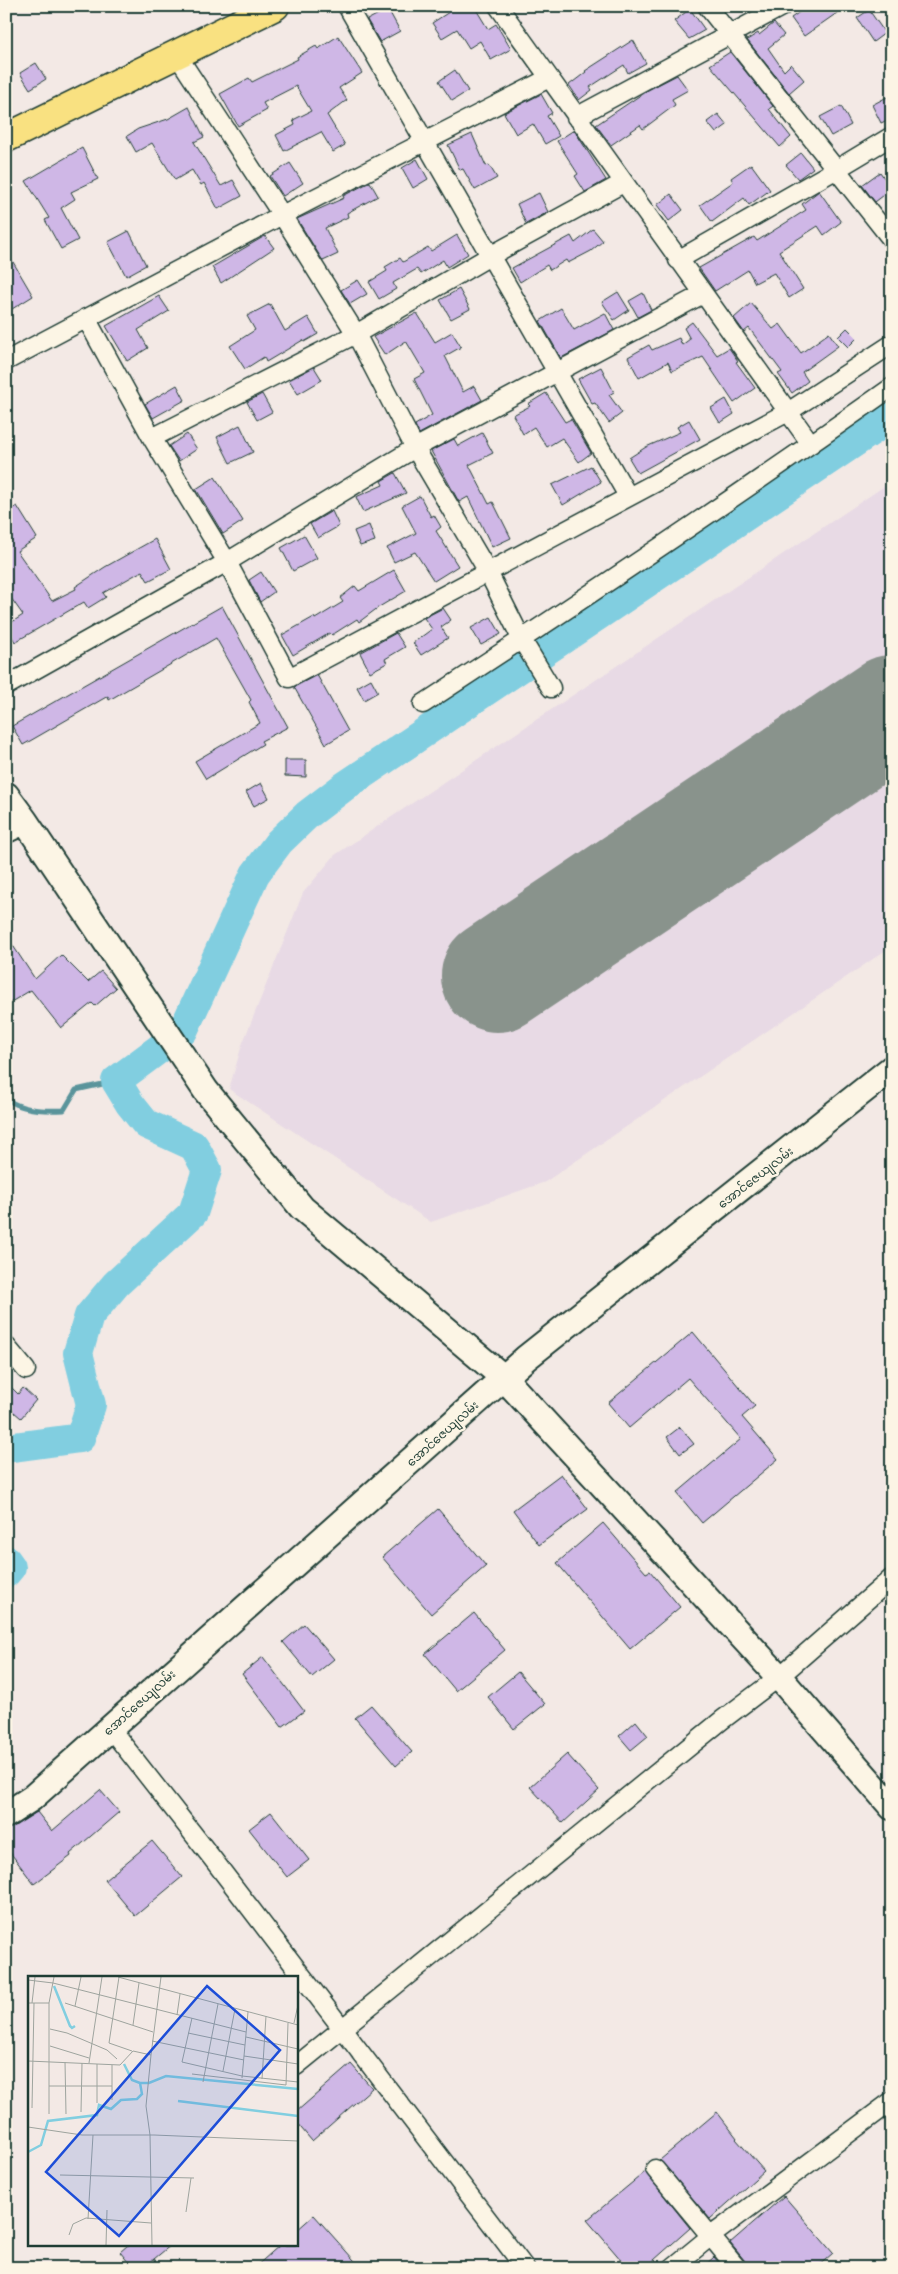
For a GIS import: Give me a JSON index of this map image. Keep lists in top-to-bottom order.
{
  "streets": {
    "street": ["အောင်ဇေယျလမ်း"]
  }
}
